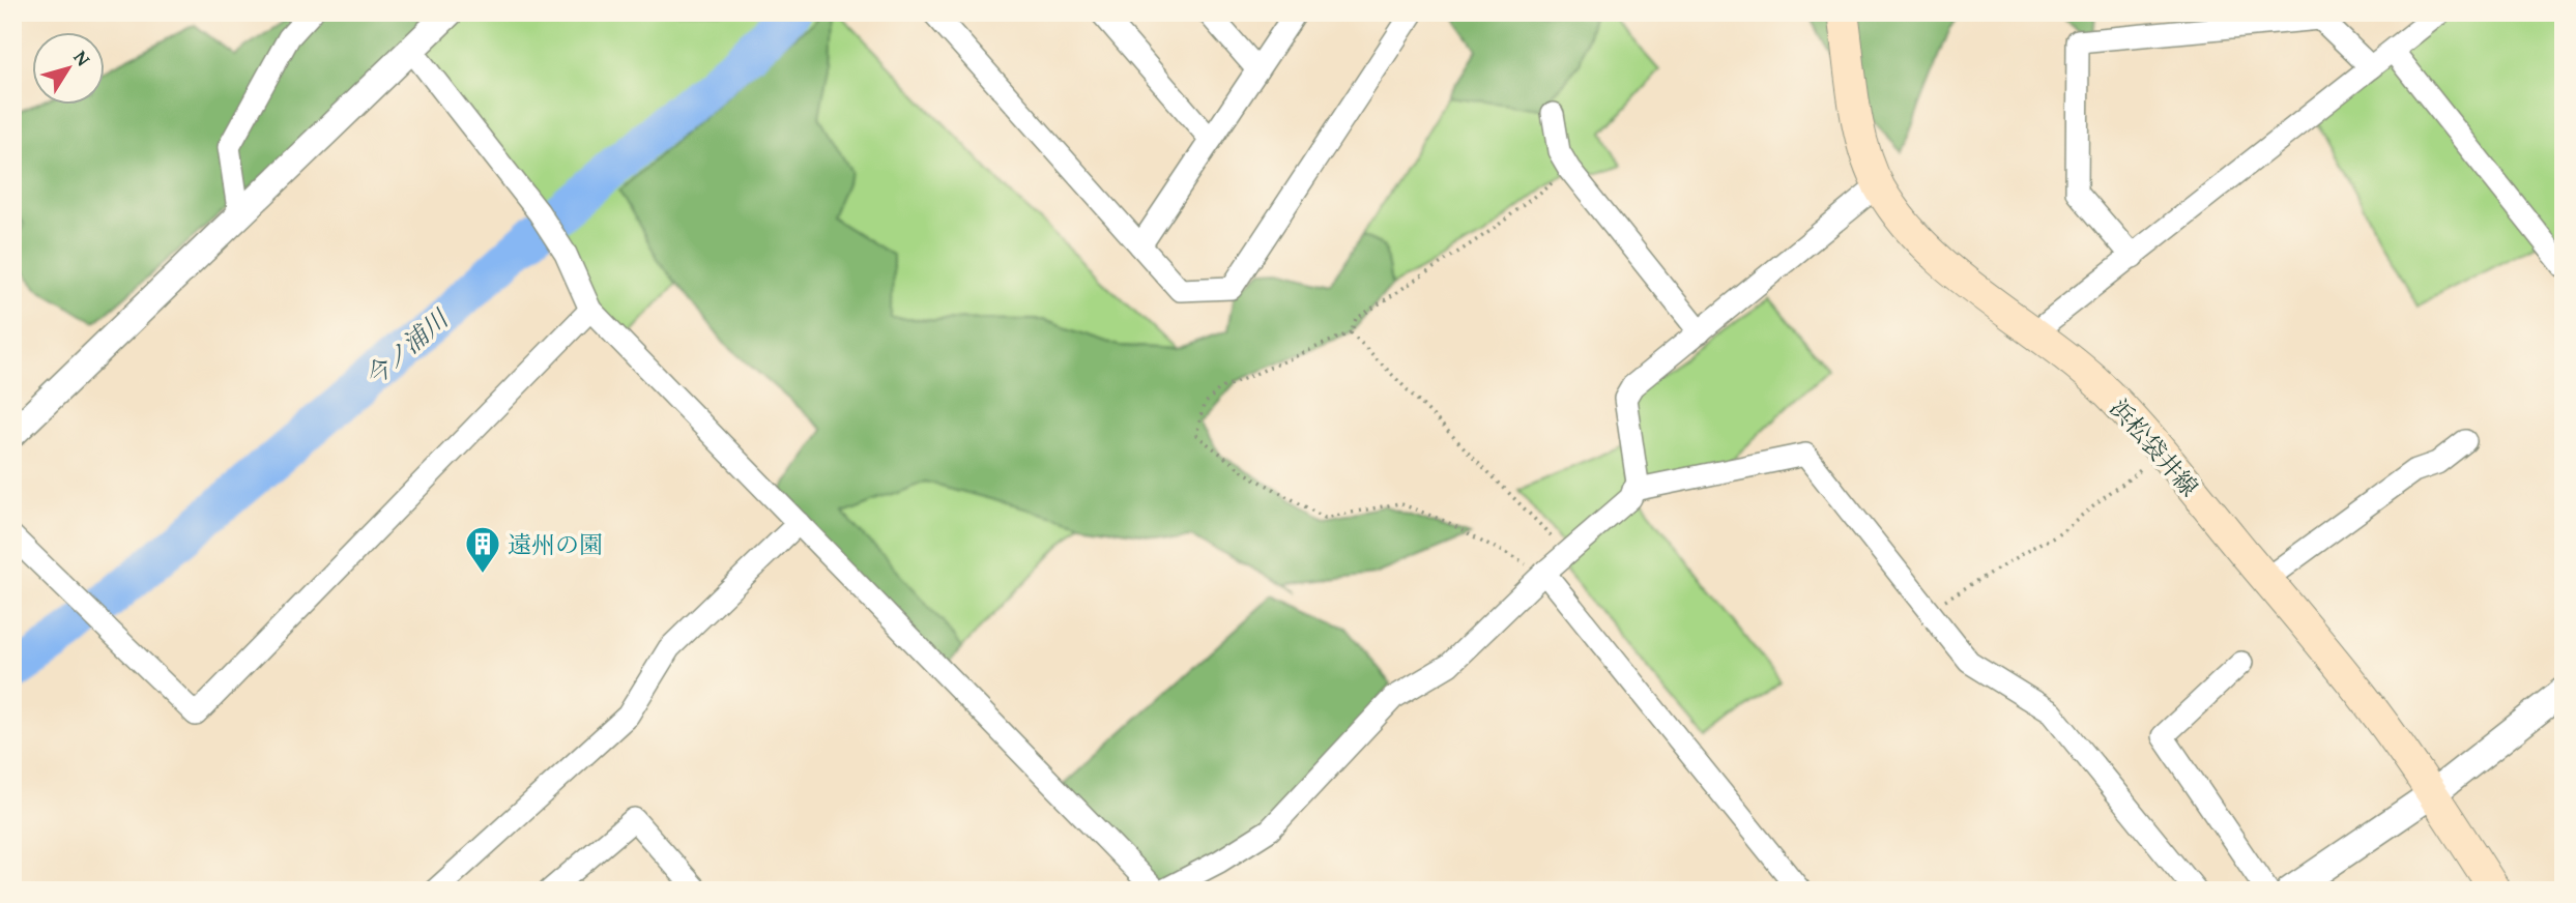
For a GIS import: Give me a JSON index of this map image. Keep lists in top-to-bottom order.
{
  "streets": {
    "main road": ["浜松袋井線"]
  },
  "water": ["今ノ浦川"],
  "places": {
    "building": ["遠州の園"]
  },
  "north": "top right"
}
